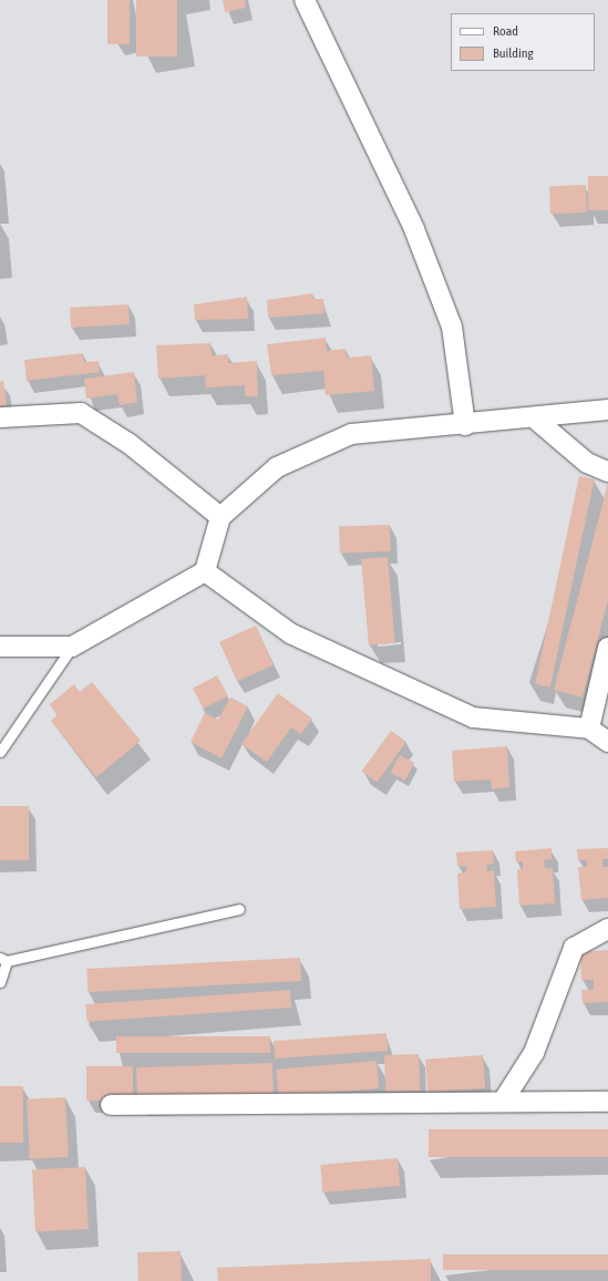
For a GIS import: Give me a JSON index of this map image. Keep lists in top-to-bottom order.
{
  "legend": ["Road", "Building"]
}
